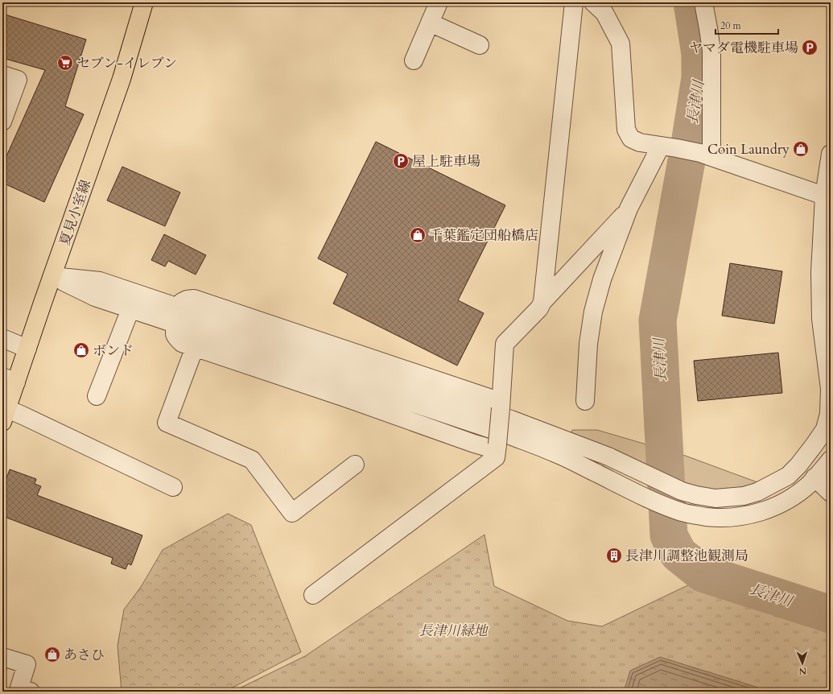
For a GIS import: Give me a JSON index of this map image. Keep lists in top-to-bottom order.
{
  "streets": {
    "main road": ["夏見小室線"]
  },
  "water": ["長津川"],
  "parks": ["長津川緑地"],
  "places": {
    "parking": ["ヤマダ電機駐車場", "屋上駐車場"],
    "supermarket": ["セブン-イレブン"],
    "shop": [
      "Coin Laundry",
      "千葉鑑定団船橋店",
      "ボンド",
      "あさひ"
    ],
    "building": ["長津川調整池観測局"]
  },
  "scale_bar": "20 m",
  "north": "bottom"
}
